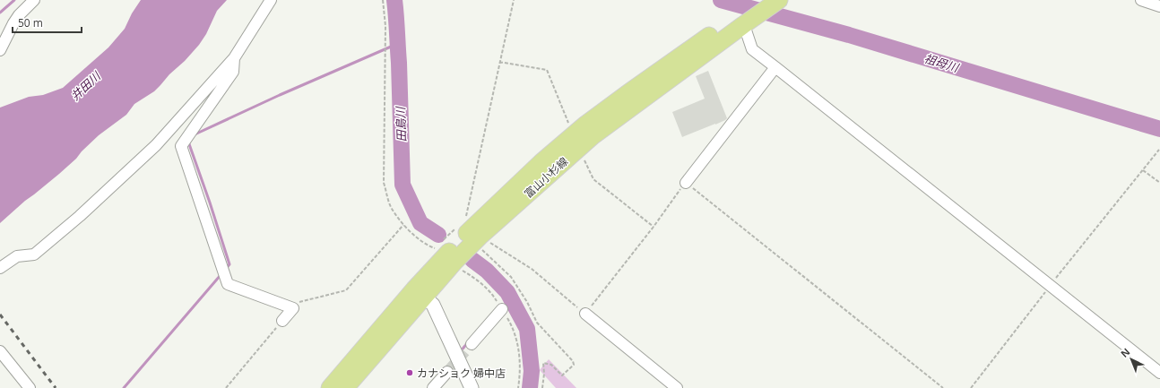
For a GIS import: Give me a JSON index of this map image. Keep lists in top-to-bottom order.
{
  "streets": {
    "main road": ["富山小杉線"]
  },
  "water": ["祖母川", "井田川", "田島川"],
  "places": ["カナショク 婦中店"],
  "scale_bar": "50 m",
  "north": "top left"
}
